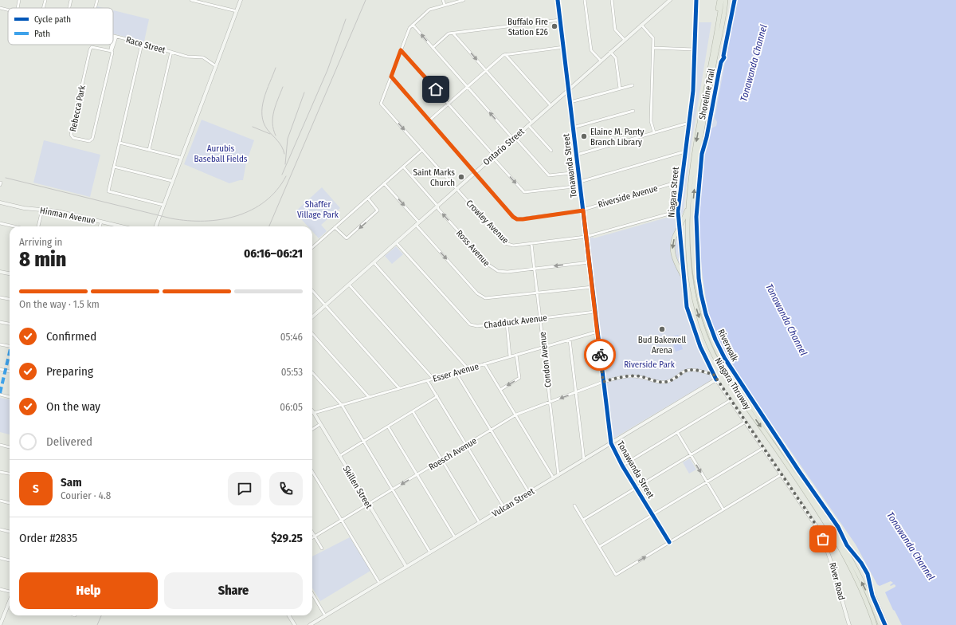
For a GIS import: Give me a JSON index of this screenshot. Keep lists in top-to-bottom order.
{
  "streets": {
    "highway": ["Niagara Thruway"],
    "street": [
      "Race Street",
      "Rebecca Park",
      "Ontario Street",
      "Tonawanda Street",
      "Niagara Street",
      "Riverside Avenue",
      "Hinman Avenue",
      "Crowley Avenue",
      "Ross Avenue",
      "Chadduck Avenue",
      "Condon Avenue",
      "Esser Avenue",
      "Roesch Avenue",
      "Skillen Street",
      "Vulcan Street",
      "River Road"
    ],
    "cycle path": ["Shoreline Trail"]
  },
  "crossings": [
    ["Race Street", "Rebecca Park"],
    ["Ontario Street", "Tonawanda Street"],
    ["Ontario Street", "Riverside Avenue"],
    ["Ontario Street", "Crowley Avenue"],
    ["Ontario Street", "Ross Avenue"],
    ["Ontario Street", "Chadduck Avenue"],
    ["Tonawanda Street", "Riverside Avenue"],
    ["Tonawanda Street", "Crowley Avenue"],
    ["Tonawanda Street", "Ross Avenue"],
    ["Tonawanda Street", "Chadduck Avenue"],
    ["Tonawanda Street", "Esser Avenue"],
    ["Tonawanda Street", "Roesch Avenue"],
    ["Tonawanda Street", "Vulcan Street"],
    ["Niagara Street", "Riverside Avenue"],
    ["Niagara Street", "Crowley Avenue"],
    ["Niagara Street", "Roesch Avenue"],
    ["Niagara Street", "Vulcan Street"],
    ["Niagara Street", "River Road"],
    ["Riverside Avenue", "Crowley Avenue"],
    ["Crowley Avenue", "Condon Avenue"],
    ["Ross Avenue", "Condon Avenue"],
    ["Chadduck Avenue", "Condon Avenue"],
    ["Condon Avenue", "Esser Avenue"],
    ["Condon Avenue", "Roesch Avenue"],
    ["Condon Avenue", "Vulcan Street"],
    ["Esser Avenue", "Skillen Street"],
    ["Roesch Avenue", "Skillen Street"],
    ["Skillen Street", "Vulcan Street"],
    ["Vulcan Street", "River Road"]
  ],
  "one_way": ["Ross Avenue"],
  "water": ["Tonawanda Channel"],
  "parks": ["Aurubis Baseball Fields", "Shaffer Village Park", "Riverside Park"],
  "places": [
    "Buffalo Fire Station E26",
    "Elaine M. Panty Branch Library",
    "Saint Marks Church",
    "Bud Bakewell Arena"
  ],
  "legend": ["Cycle path", "Path"],
  "page": {
    "heading": ["8 min", "Arriving in", "06:16–06:21"],
    "panel": [
      "Sam",
      "Courier · 4.8",
      "Order #2835",
      "$29.25"
    ],
    "bar": "On the way · 1.5 km",
    "list": [
      ["Confirmed", "05:46"],
      ["Preparing", "05:53"],
      ["On the way", "06:05"],
      "Delivered"
    ],
    "round": "S",
    "buttons": ["Help", "Share"]
  }
}
